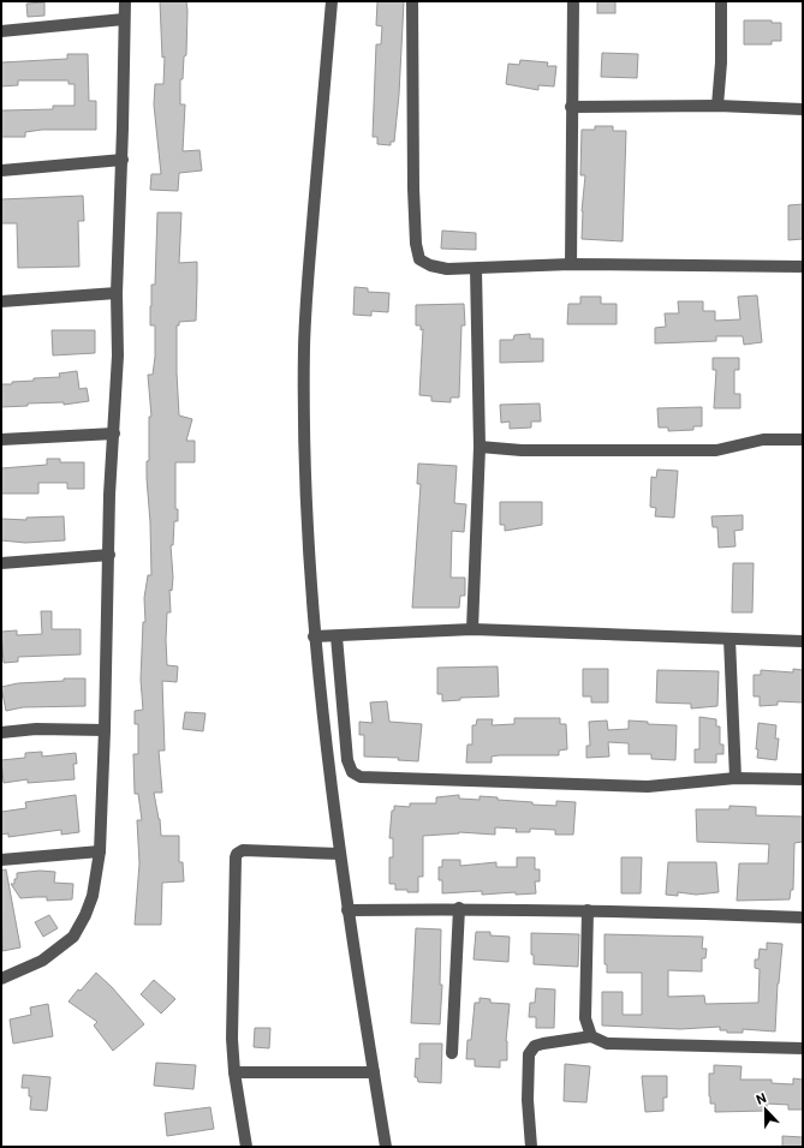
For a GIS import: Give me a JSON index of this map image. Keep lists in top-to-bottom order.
{
  "north": "top"
}
